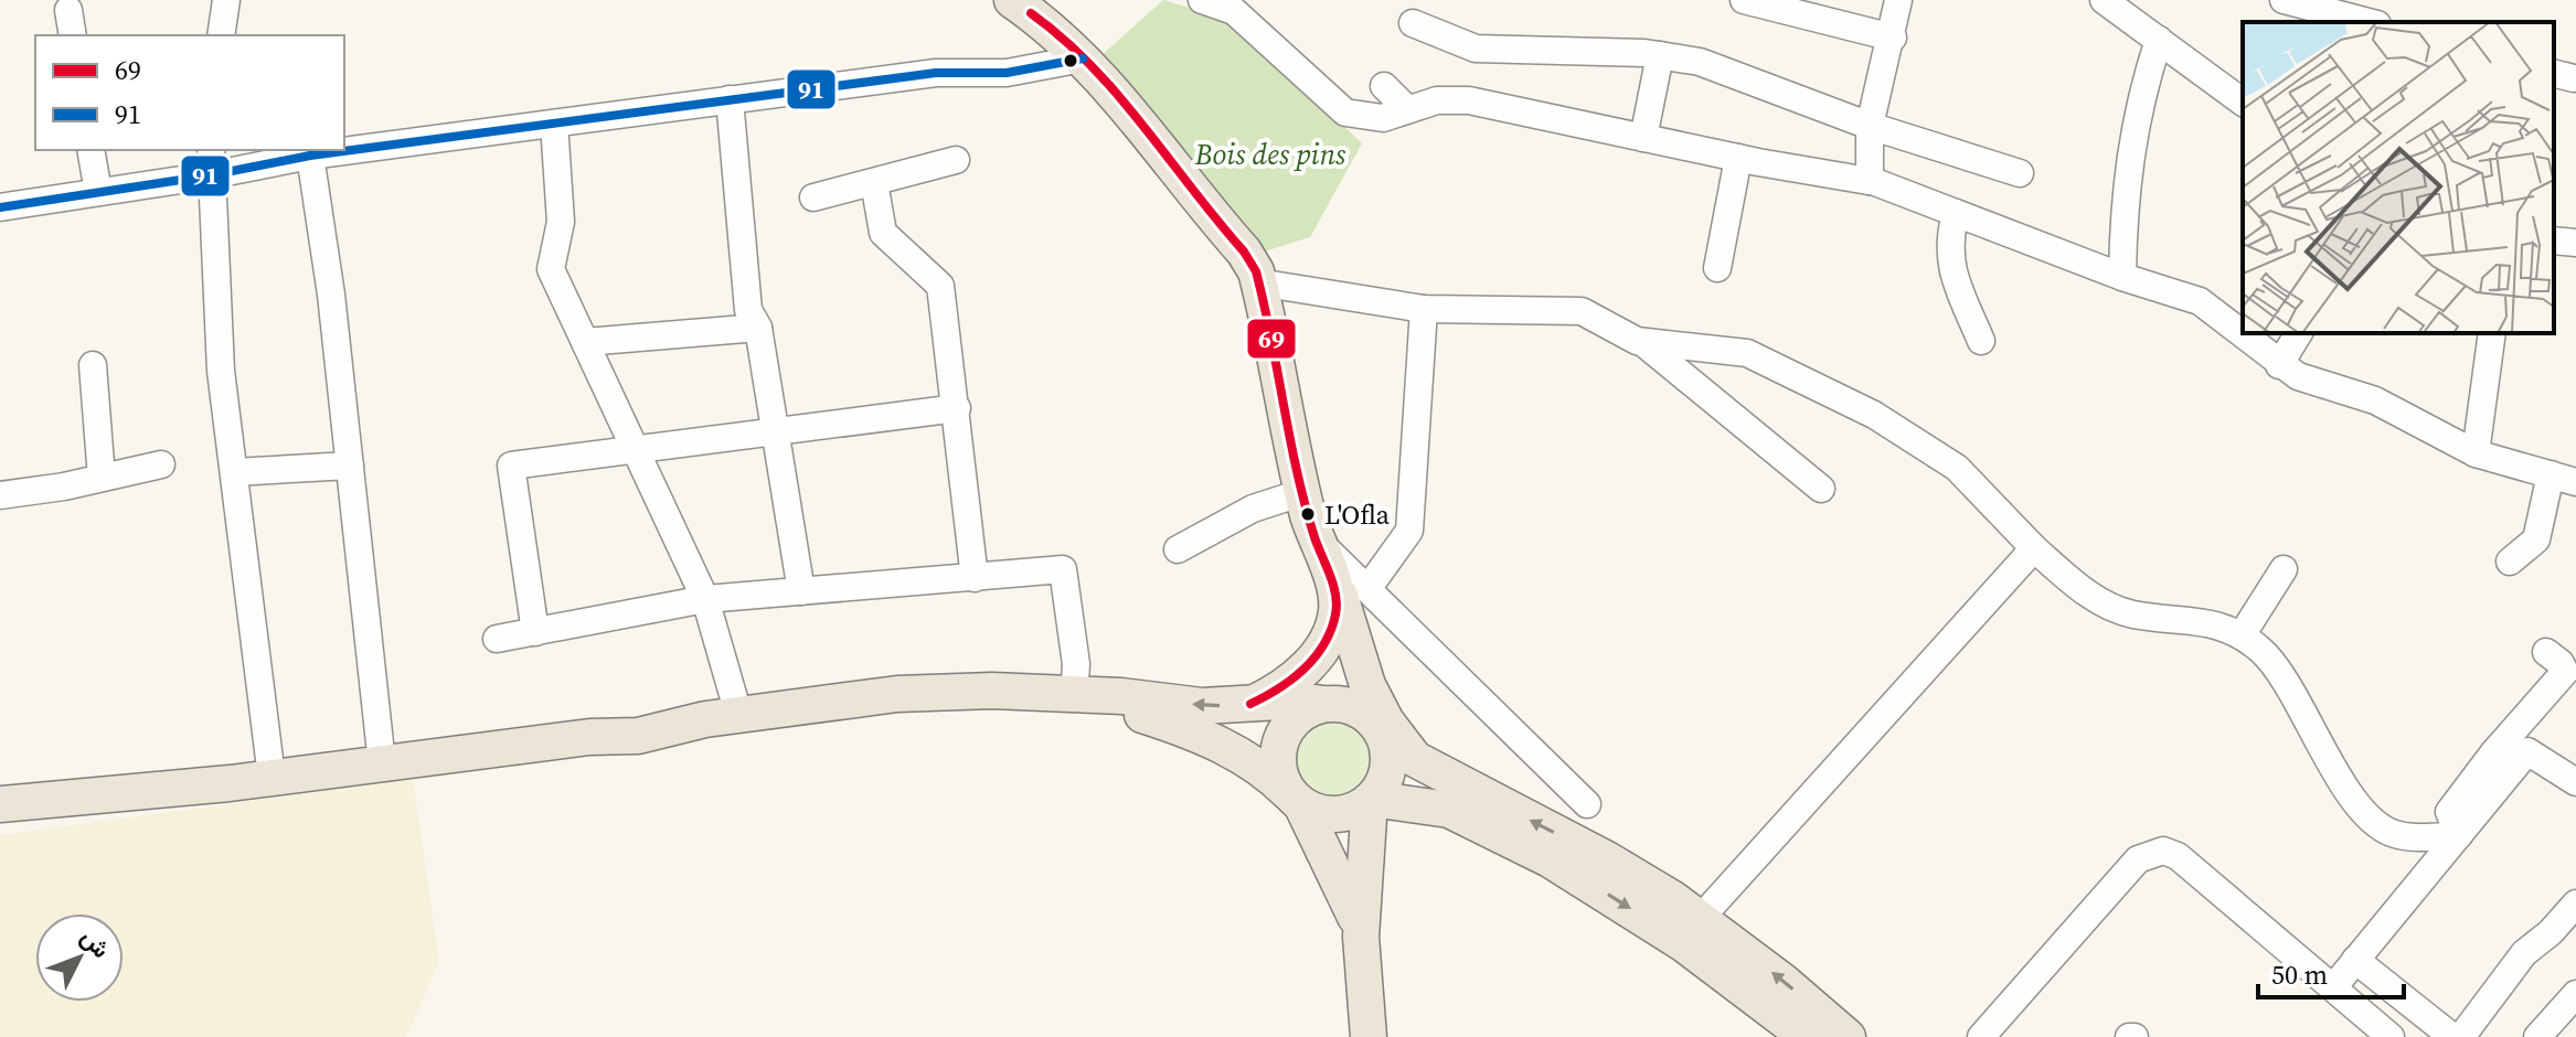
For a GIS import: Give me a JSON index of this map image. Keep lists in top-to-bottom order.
{
  "parks": ["Bois des pins"],
  "places": ["L'Ofla"],
  "lines": ["transit line 69", "transit line 91"],
  "legend": ["69", "91"],
  "scale_bar": "50 m",
  "north": "top right"
}
